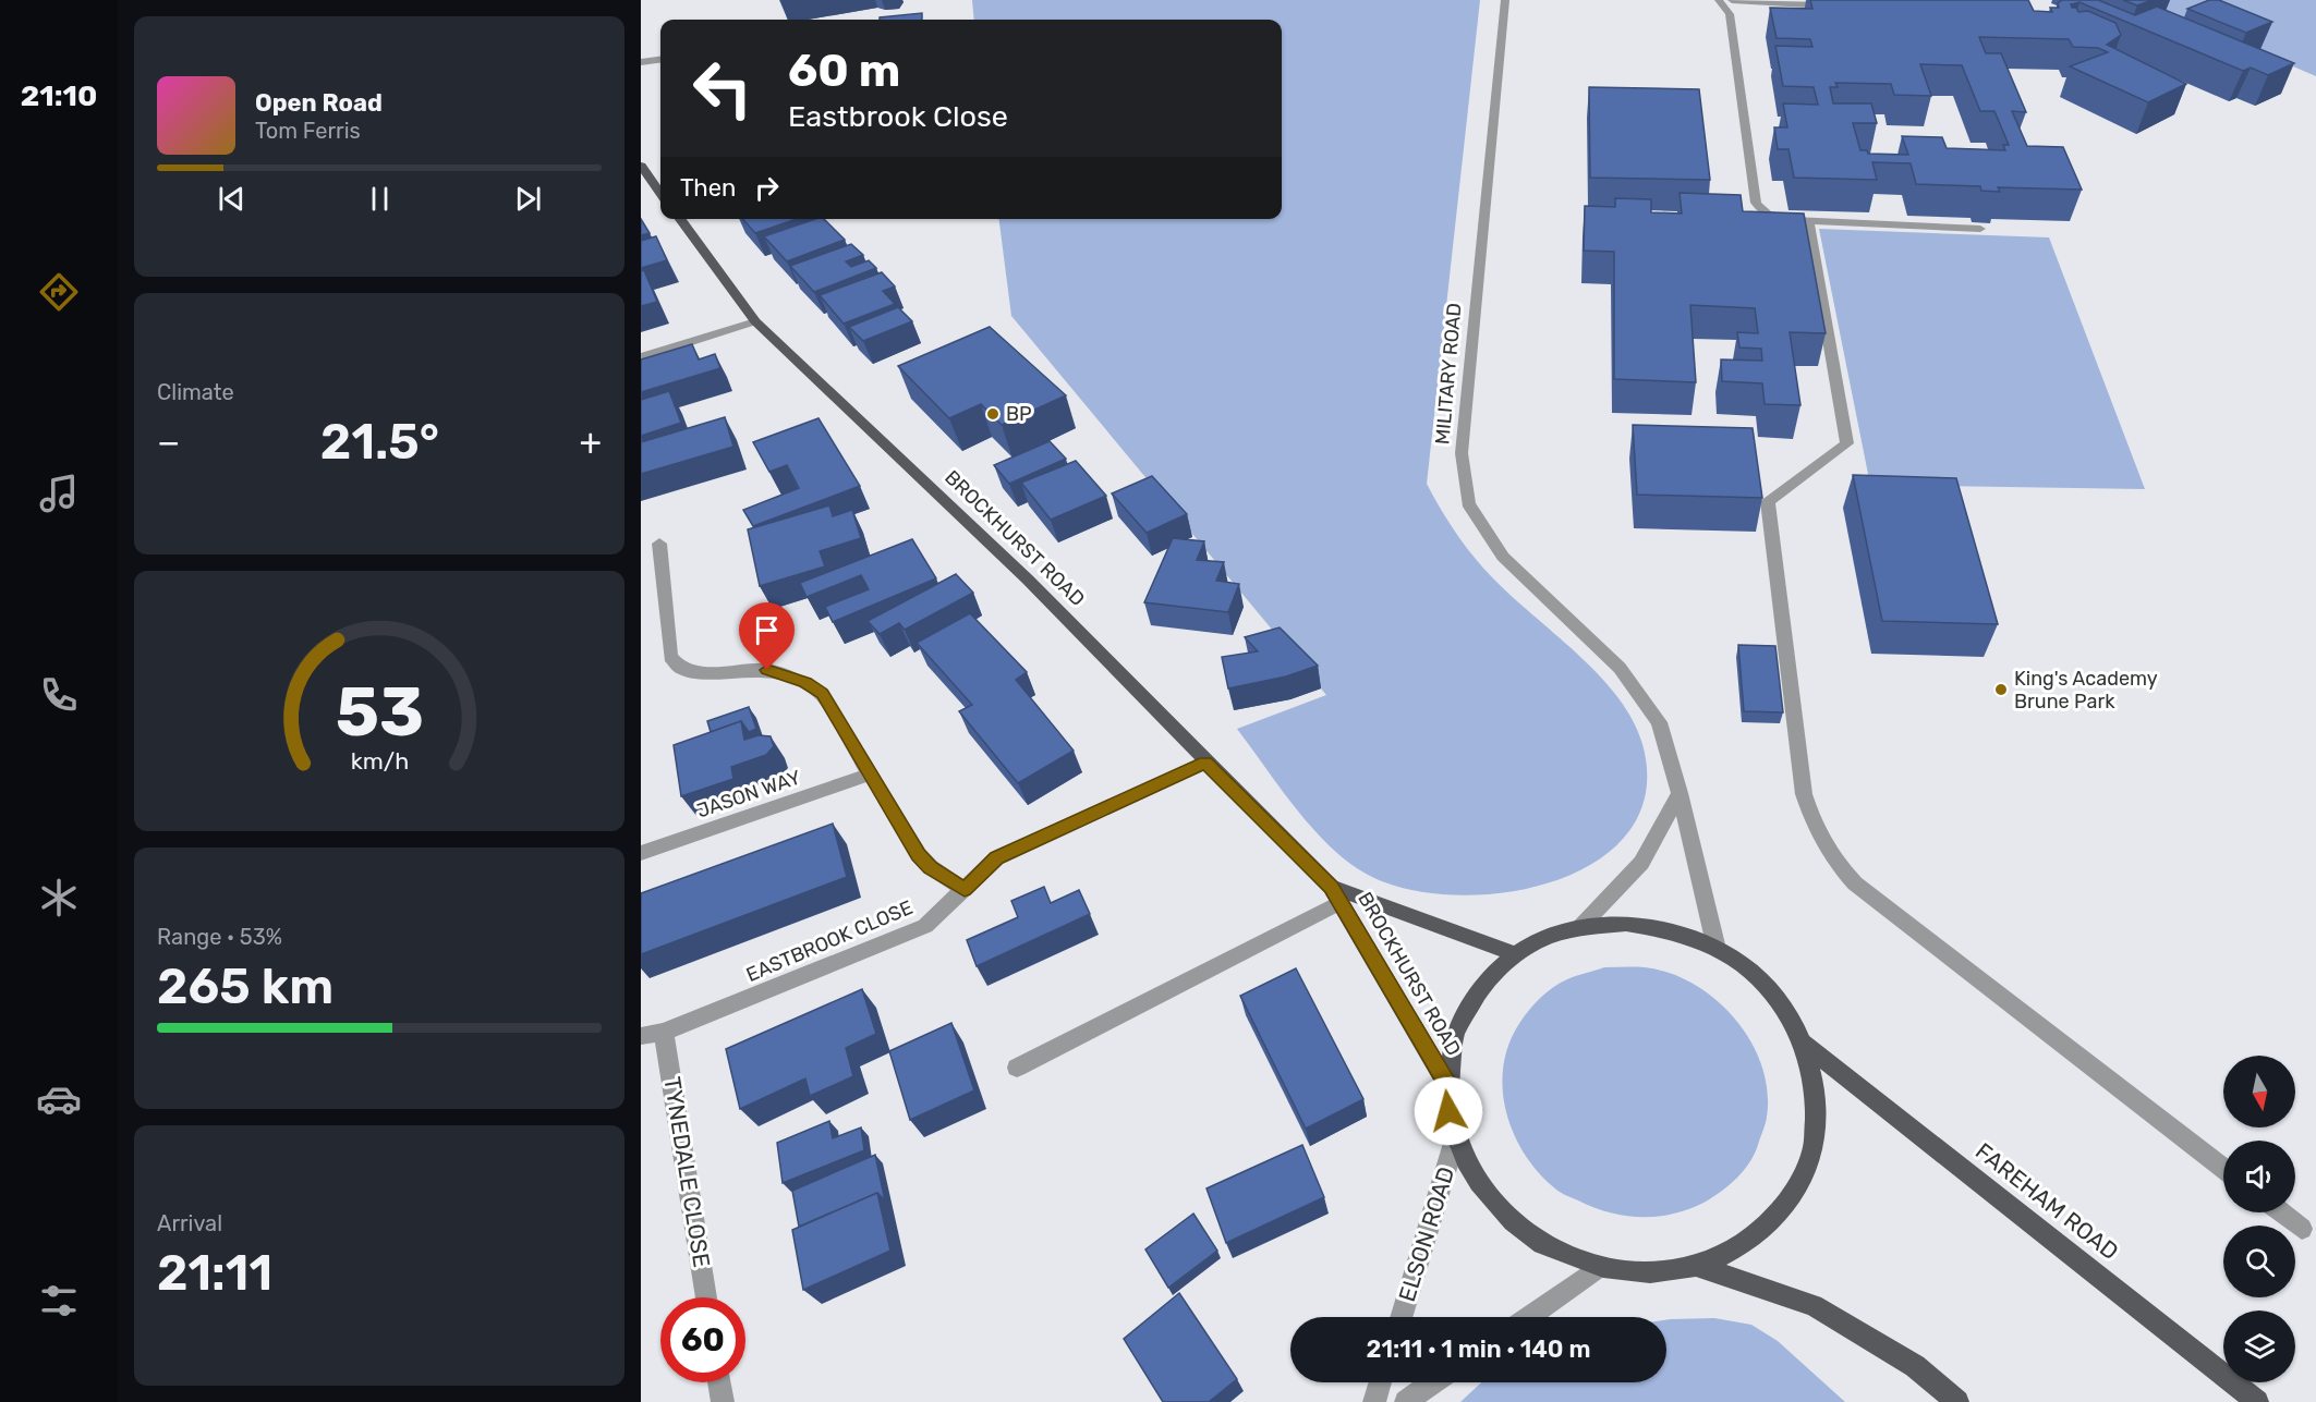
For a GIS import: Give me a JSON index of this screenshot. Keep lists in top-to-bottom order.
{
  "streets": {
    "main road": ["BROCKHURST ROAD", "FAREHAM ROAD"],
    "street": [
      "MILITARY ROAD",
      "JASON WAY",
      "EASTBROOK CLOSE",
      "TYNEDALE CLOSE",
      "ELSON ROAD"
    ]
  },
  "crossings": [
    ["BROCKHURST ROAD", "EASTBROOK CLOSE"],
    ["EASTBROOK CLOSE", "TYNEDALE CLOSE"]
  ],
  "places": ["BP", "King's Academy Brune Park"],
  "north": "bottom",
  "page": {
    "tabs": "21:10",
    "turn": ["60 m", "Eastbrook Close"],
    "song": ["Open Road", "Tom Ferris"],
    "then": "Then",
    "tile": [
      "Climate",
      ["Range · 53%", "265 km"],
      ["Arrival", "21:11"]
    ],
    "heat": ["−", "21.5°", "+"],
    "limit": "60",
    "trip": "21:11 · 1 min · 140 m",
    "gauge": ["53", "km/h"]
  }
}
